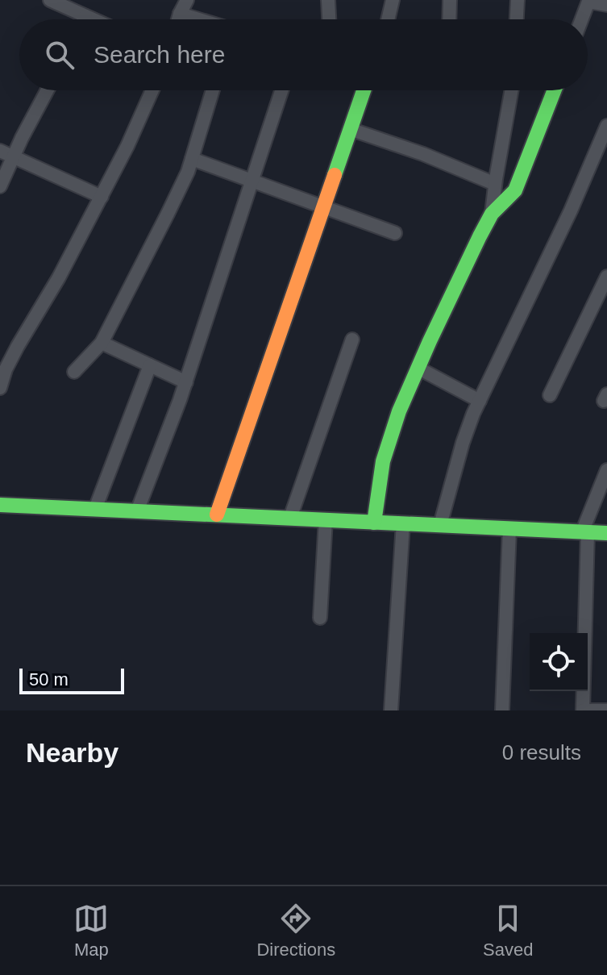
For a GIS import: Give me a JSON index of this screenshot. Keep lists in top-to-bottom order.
{
  "scale_bar": "50 m",
  "page": {
    "search": "Search here",
    "scale": "50 m",
    "heading": ["Nearby", "0 results"],
    "nav": ["Map", "Directions", "Saved"]
  }
}
